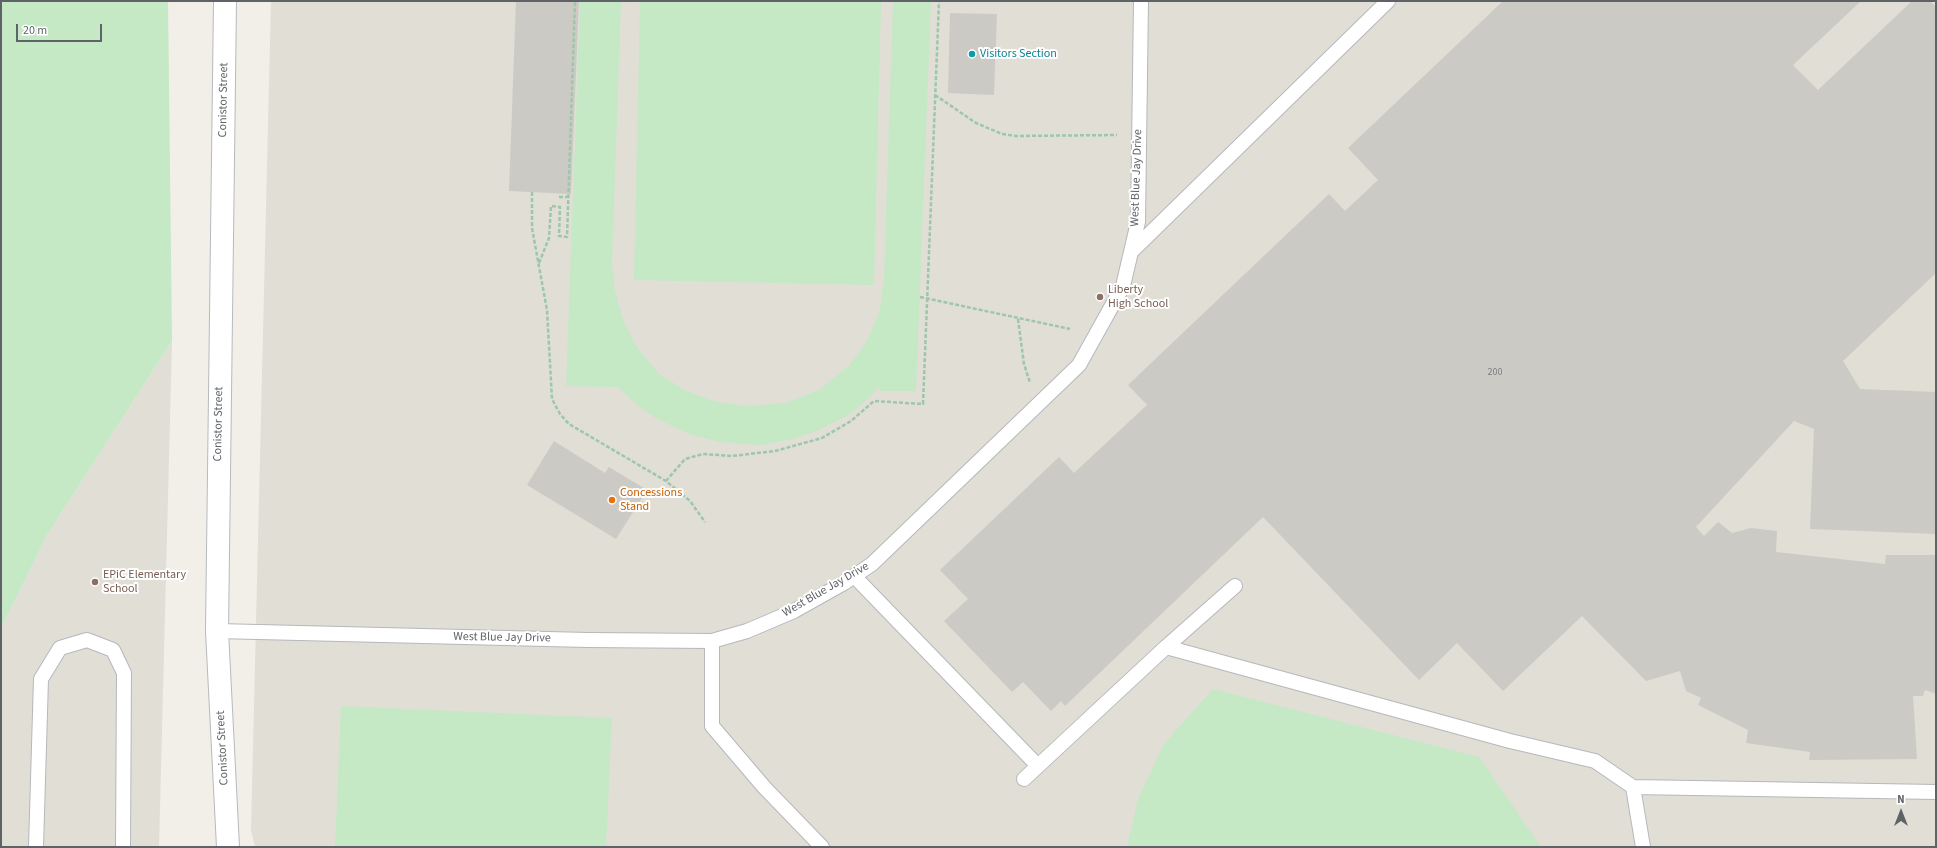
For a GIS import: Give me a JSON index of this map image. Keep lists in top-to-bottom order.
{
  "streets": {
    "main road": ["Conistor Street"],
    "lane": ["West Blue Jay Drive"]
  },
  "crossings": [
    ["Conistor Street", "West Blue Jay Drive"]
  ],
  "places": [
    "Visitors Section",
    "Liberty High School",
    "Concessions Stand",
    "EPiC Elementary School"
  ],
  "house_numbers": ["200"],
  "scale_bar": "20 m",
  "north": "top"
}
